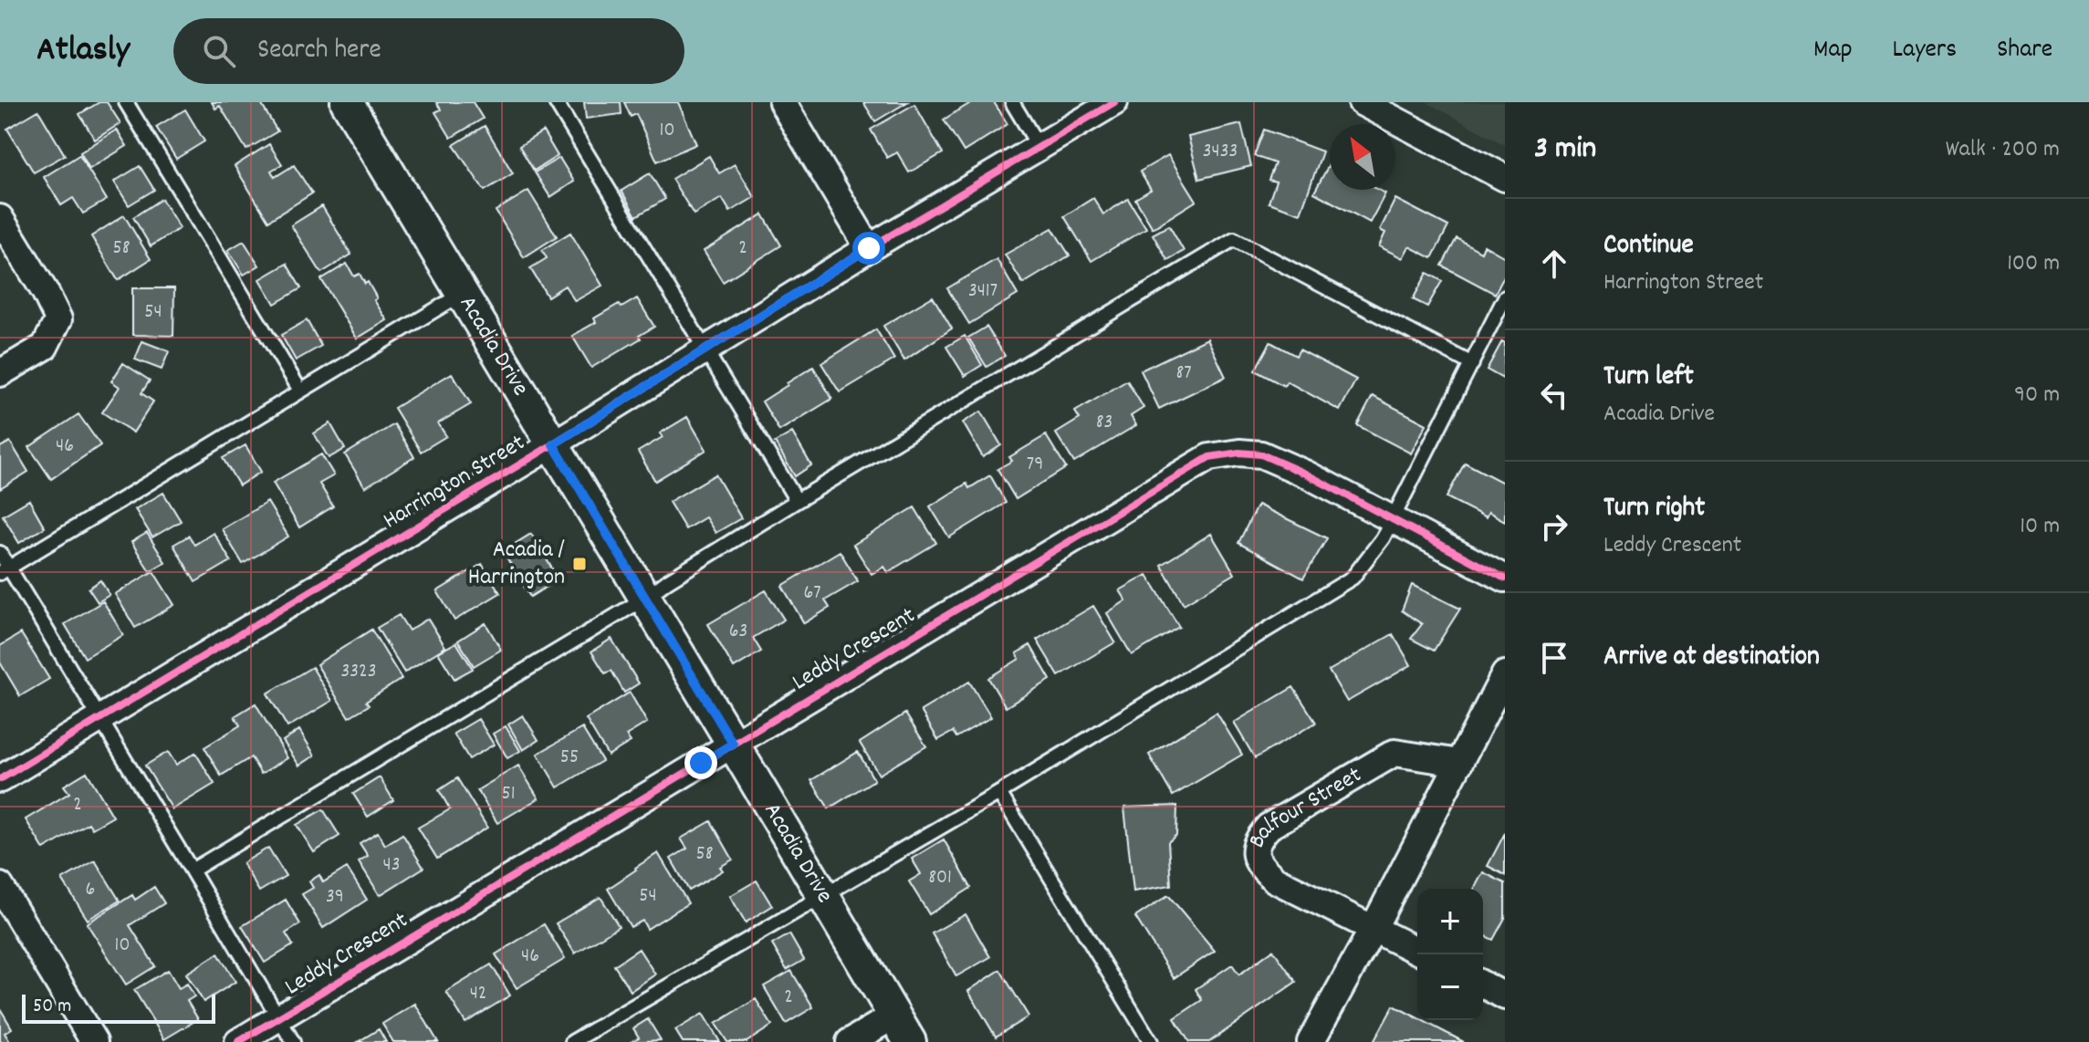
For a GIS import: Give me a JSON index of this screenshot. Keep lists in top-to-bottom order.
{
  "streets": {
    "street": [
      "Acadia Drive",
      "Harrington Street",
      "Leddy Crescent",
      "Balfour Street"
    ]
  },
  "crossings": [
    ["Acadia Drive", "Harrington Street"],
    ["Acadia Drive", "Leddy Crescent"]
  ],
  "places": {
    "transit": ["Acadia / Harrington"]
  },
  "house_numbers": [
    "10",
    "3433",
    "58",
    "2",
    "3417",
    "54",
    "87",
    "83",
    "46",
    "79",
    "67",
    "63",
    "3323",
    "55",
    "51",
    "2",
    "58",
    "43",
    "801",
    "6",
    "54",
    "39",
    "10",
    "46",
    "42",
    "2"
  ],
  "scale_bar": "50 m",
  "north": "top left",
  "page": {
    "header": "Atlasly",
    "search": "Search here",
    "nav": ["Map", "Layers", "Share"],
    "heading": ["3 min", "Walk · 200 m"],
    "list": [
      ["Continue", "Harrington Street", "100 m"],
      ["Turn left", "Acadia Drive", "90 m"],
      ["Turn right", "Leddy Crescent", "10 m"],
      "Arrive at destination"
    ],
    "map_buttons": ["+", "−"],
    "scale": "50 m"
  }
}
